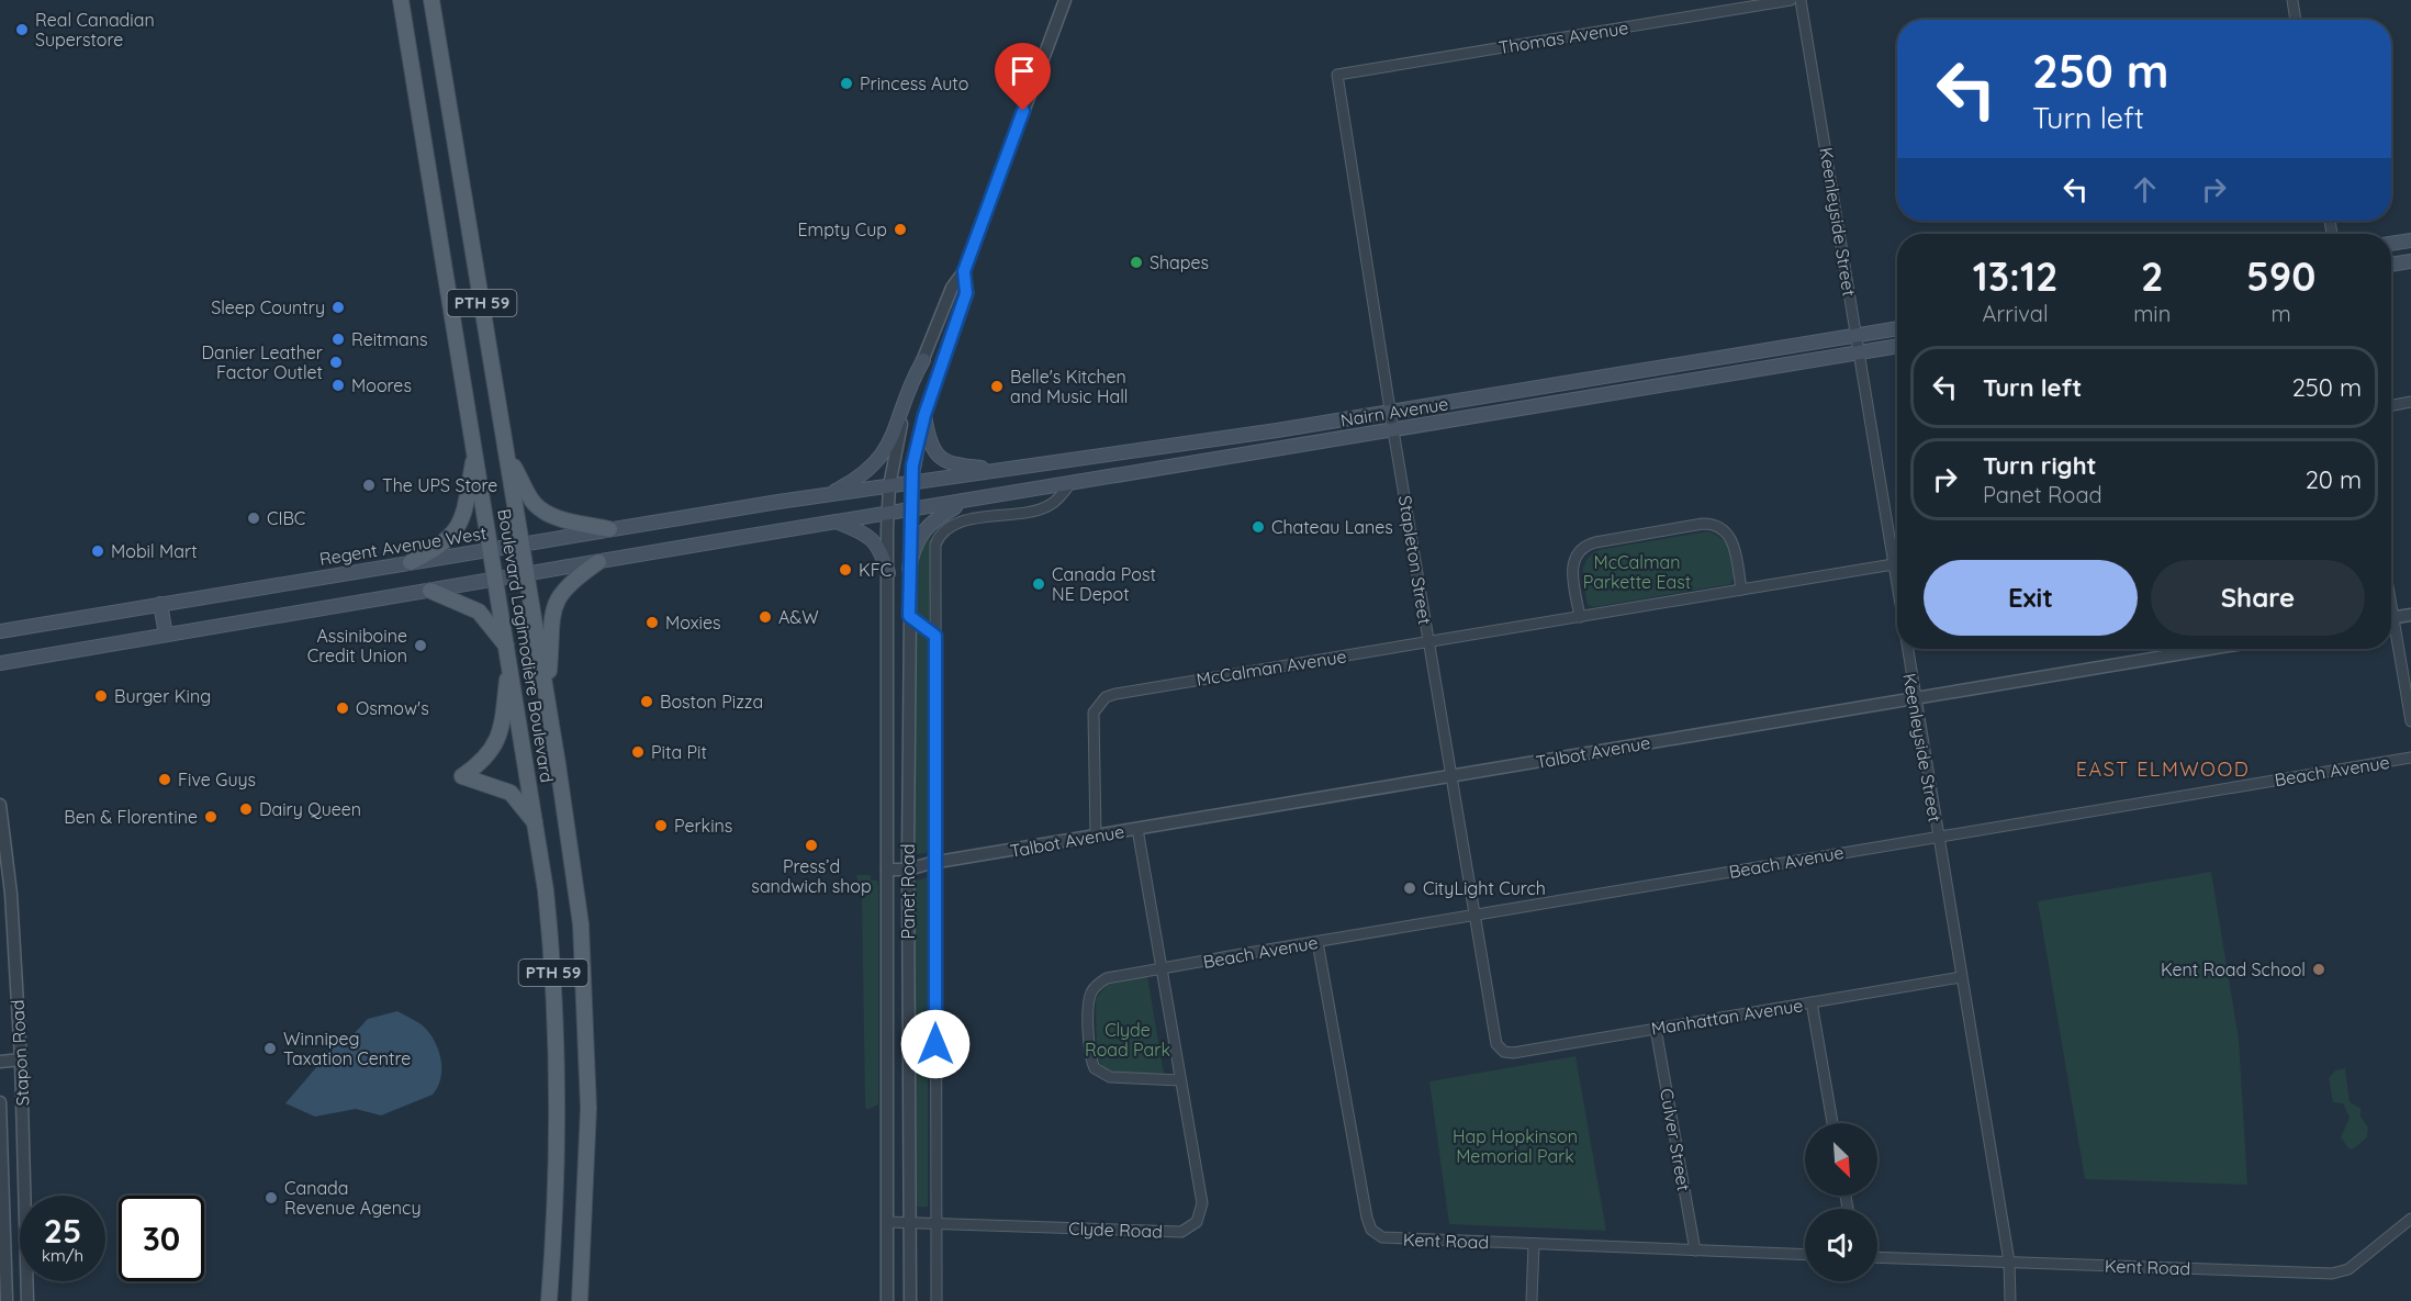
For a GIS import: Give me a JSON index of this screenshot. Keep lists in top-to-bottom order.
{
  "streets": {
    "main road": [
      "PTH 59",
      "Nairn Avenue",
      "Regent Avenue West",
      "Boulevard Lagimodière Boulevard"
    ],
    "street": [
      "Thomas Avenue",
      "Keenleyside Street",
      "Stapleton Street",
      "McCalman Avenue",
      "Talbot Avenue",
      "Beach Avenue",
      "Panet Road",
      "Manhattan Avenue",
      "Stapon Road",
      "Culver Street",
      "Clyde Road",
      "Kent Road"
    ]
  },
  "crossings": [
    ["Thomas Avenue", "Stapleton Street"],
    ["Keenleyside Street", "Nairn Avenue"],
    ["Keenleyside Street", "McCalman Avenue"],
    ["Keenleyside Street", "Talbot Avenue"],
    ["Keenleyside Street", "Beach Avenue"],
    ["Keenleyside Street", "Manhattan Avenue"],
    ["Keenleyside Street", "Kent Road"],
    ["Nairn Avenue", "Regent Avenue West"],
    ["Nairn Avenue", "Stapleton Street"],
    ["Nairn Avenue", "Panet Road"],
    ["Regent Avenue West", "Boulevard Lagimodière Boulevard"],
    ["Regent Avenue West", "Panet Road"],
    ["Stapleton Street", "McCalman Avenue"],
    ["Stapleton Street", "Talbot Avenue"],
    ["Stapleton Street", "Beach Avenue"],
    ["Stapleton Street", "Manhattan Avenue"],
    ["McCalman Avenue", "Talbot Avenue"],
    ["Talbot Avenue", "Panet Road"],
    ["Talbot Avenue", "Clyde Road"],
    ["Beach Avenue", "Clyde Road"],
    ["Beach Avenue", "Kent Road"],
    ["Panet Road", "Clyde Road"],
    ["Manhattan Avenue", "Culver Street"],
    ["Culver Street", "Kent Road"]
  ],
  "districts": ["EAST ELMWOOD"],
  "parks": ["McCalman Parkette East", "Clyde Road Park", "Hap Hopkinson Memorial Park"],
  "places": [
    "Real Canadian Superstore",
    "Princess Auto",
    "Empty Cup",
    "Shapes",
    "Sleep Country",
    "Reitmans",
    "Danier Leather Factor Outlet",
    "Moores",
    "Belle's Kitchen and Music Hall",
    "The UPS Store",
    "CIBC",
    "Chateau Lanes",
    "Mobil Mart",
    "KFC",
    "Canada Post NE Depot",
    "A&W",
    "Moxies",
    "Assiniboine Credit Union",
    "Burger King",
    "Boston Pizza",
    "Osmow's",
    "Pita Pit",
    "Five Guys",
    "Dairy Queen",
    "Ben & Florentine",
    "Perkins",
    "Press’d sandwich shop",
    "CityLight Curch",
    "Kent Road School",
    "Winnipeg Taxation Centre",
    "Canada Revenue Agency"
  ],
  "north": "bottom right",
  "page": {
    "turn": ["250 m", "Turn left"],
    "eta": [
      "13:12",
      "Arrival",
      "2",
      "min",
      "590",
      "m"
    ],
    "list": [
      {
        "name": "Turn left",
        "value": "250 m"
      },
      {
        "name": "Turn right",
        "note": "Panet Road",
        "value": "20 m"
      }
    ],
    "buttons": ["Exit", "Share"],
    "speed": "25 km/h",
    "limit": "30"
  }
}
